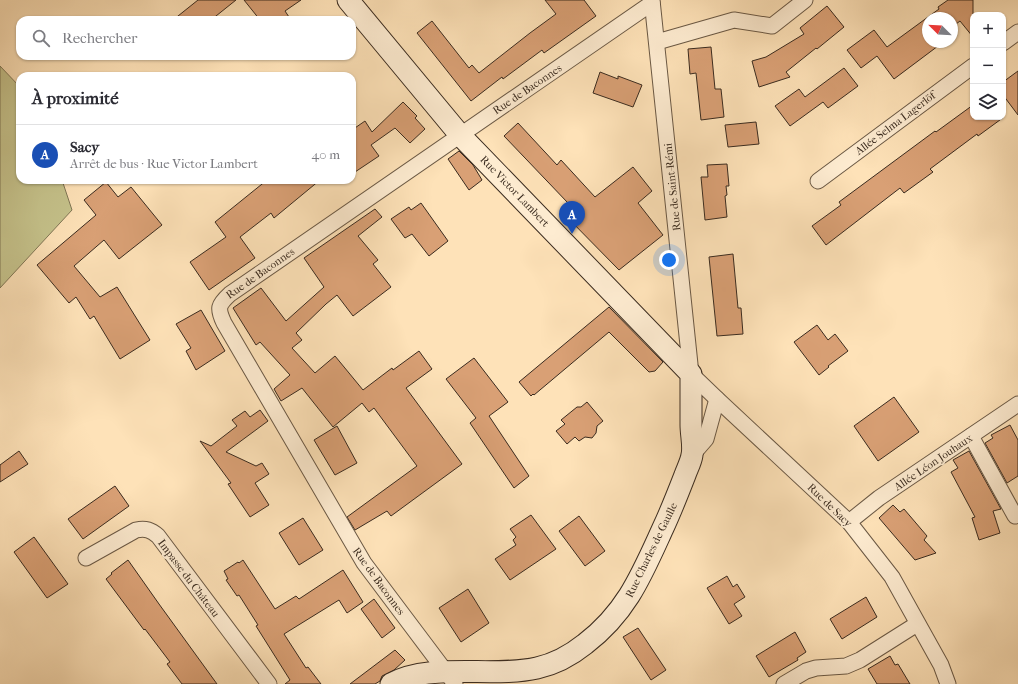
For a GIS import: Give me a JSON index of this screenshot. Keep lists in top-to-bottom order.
{
  "streets": {
    "street": [
      "Rue de Baconnes",
      "Allée Selma Lagerlöf",
      "Rue de Saint-Rémi",
      "Rue Victor Lambert",
      "Allée Léon Jouhaux",
      "Rue de Sacy",
      "Rue Charles de Gaulle",
      "Impasse du Château"
    ]
  },
  "crossings": [
    ["Rue de Baconnes", "Rue de Saint-Rémi"],
    ["Rue de Baconnes", "Rue Victor Lambert"],
    ["Rue de Baconnes", "Rue Charles de Gaulle"],
    ["Rue de Saint-Rémi", "Rue Victor Lambert"],
    ["Rue de Saint-Rémi", "Rue de Sacy"],
    ["Rue de Saint-Rémi", "Rue Charles de Gaulle"],
    ["Rue Victor Lambert", "Rue de Sacy"],
    ["Rue Victor Lambert", "Rue Charles de Gaulle"],
    ["Allée Léon Jouhaux", "Rue de Sacy"],
    ["Rue de Sacy", "Rue Charles de Gaulle"]
  ],
  "north": "top left",
  "page": {
    "map_buttons": ["+", "−"],
    "search": "Rechercher",
    "heading": "À proximité",
    "list": [
      {
        "mark": "A",
        "name": "Sacy",
        "note": "Arrêt de bus · Rue Victor Lambert",
        "value": "40 m"
      }
    ],
    "pins": "A"
  }
}
